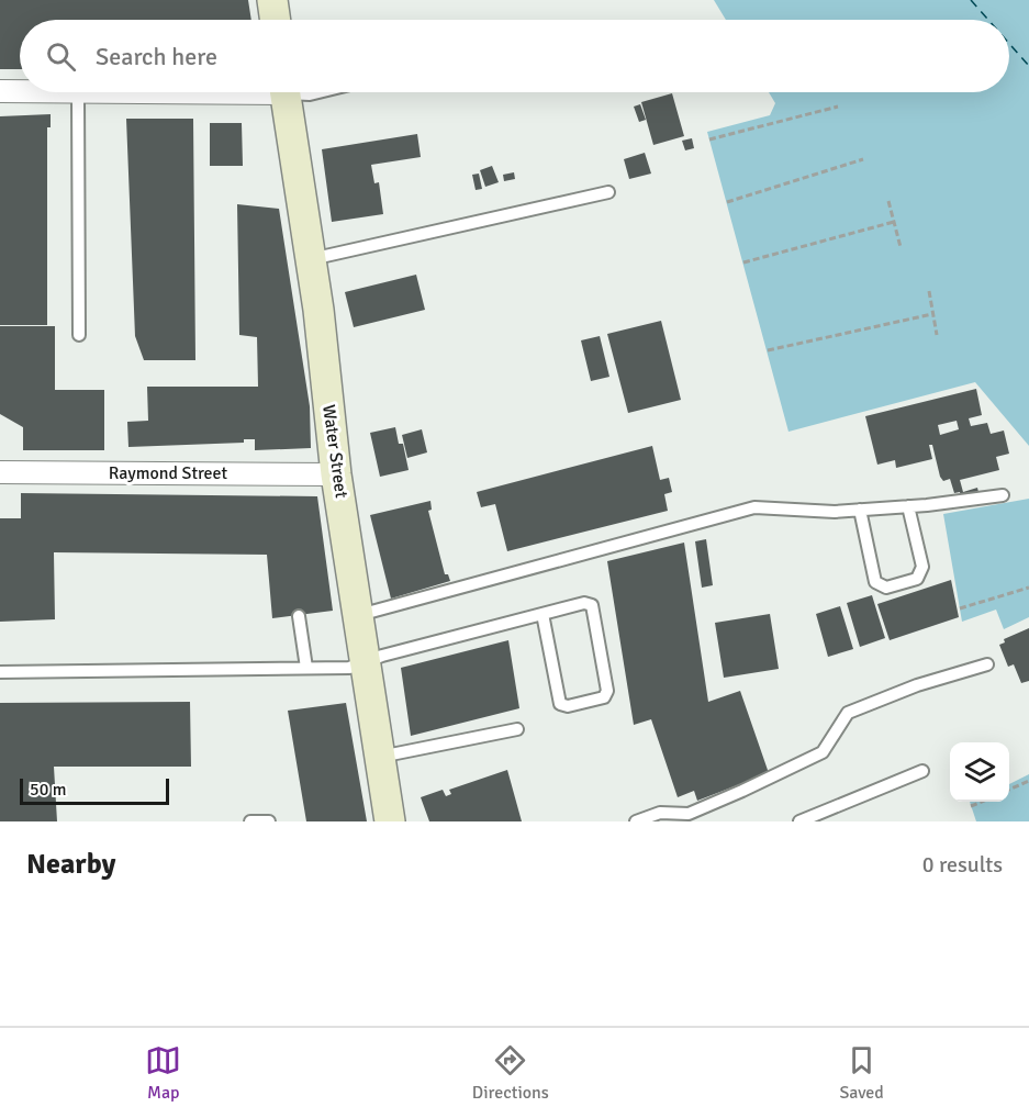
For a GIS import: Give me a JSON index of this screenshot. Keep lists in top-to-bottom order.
{
  "streets": {
    "main road": ["Water Street"],
    "street": ["Raymond Street"]
  },
  "crossings": [
    ["Water Street", "Raymond Street"]
  ],
  "scale_bar": "50 m",
  "page": {
    "search": "Search here",
    "scale": "50 m",
    "heading": ["Nearby", "0 results"],
    "nav": ["Map", "Directions", "Saved"]
  }
}
